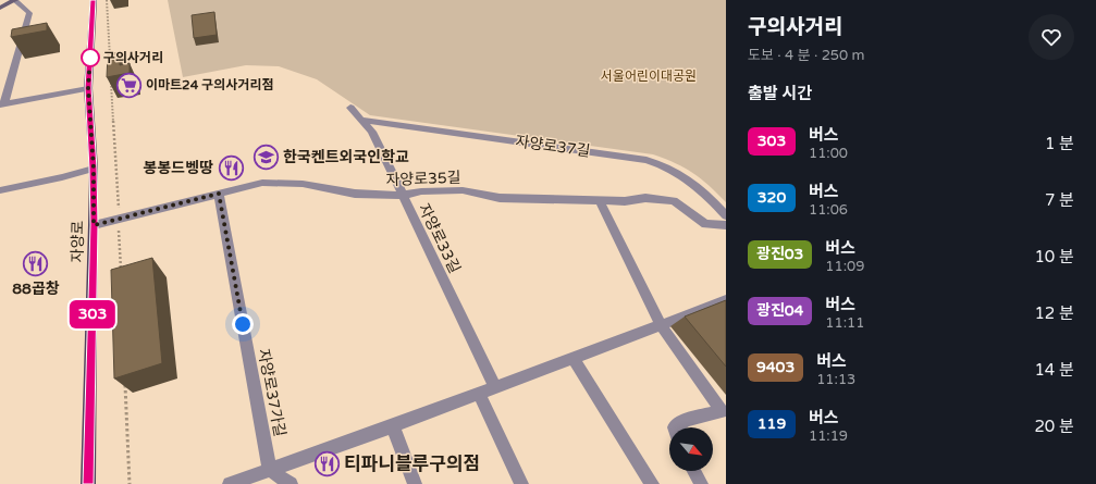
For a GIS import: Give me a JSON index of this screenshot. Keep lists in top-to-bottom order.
{
  "streets": {
    "main road": ["자양로"],
    "street": [
      "자양로37길",
      "자양로35길",
      "자양로33길",
      "자양로37가길"
    ]
  },
  "crossings": [
    ["자양로37길", "자양로33길"],
    ["자양로35길", "자양로33길"],
    ["자양로35길", "자양로"],
    ["자양로35길", "자양로37가길"]
  ],
  "parks": ["서울어린이대공원"],
  "places": {
    "other": ["구의사거리"],
    "supermarket": ["이마트24 구의사거리점"],
    "school or university": ["한국켄트외국인학교"],
    "restaurant": ["봉봉드벵땅", "88곱창", "티파니블루구의점"]
  },
  "lines": ["bus line 303"],
  "north": "bottom right",
  "page": {
    "on_map": "303",
    "heading": [
      ["구의사거리", "도보 · 4 분 · 250 m"],
      "출발 시간"
    ],
    "list": [
      {
        "mark": "303",
        "name": "버스",
        "note": "11:00",
        "value": "1 분"
      },
      {
        "mark": "320",
        "name": "버스",
        "note": "11:06",
        "value": "7 분"
      },
      {
        "mark": "광진03",
        "name": "버스",
        "note": "11:09",
        "value": "10 분"
      },
      {
        "mark": "광진04",
        "name": "버스",
        "note": "11:11",
        "value": "12 분"
      },
      {
        "mark": "9403",
        "name": "버스",
        "note": "11:13",
        "value": "14 분"
      },
      {
        "mark": "119",
        "name": "버스",
        "note": "11:19",
        "value": "20 분"
      }
    ]
  }
}
